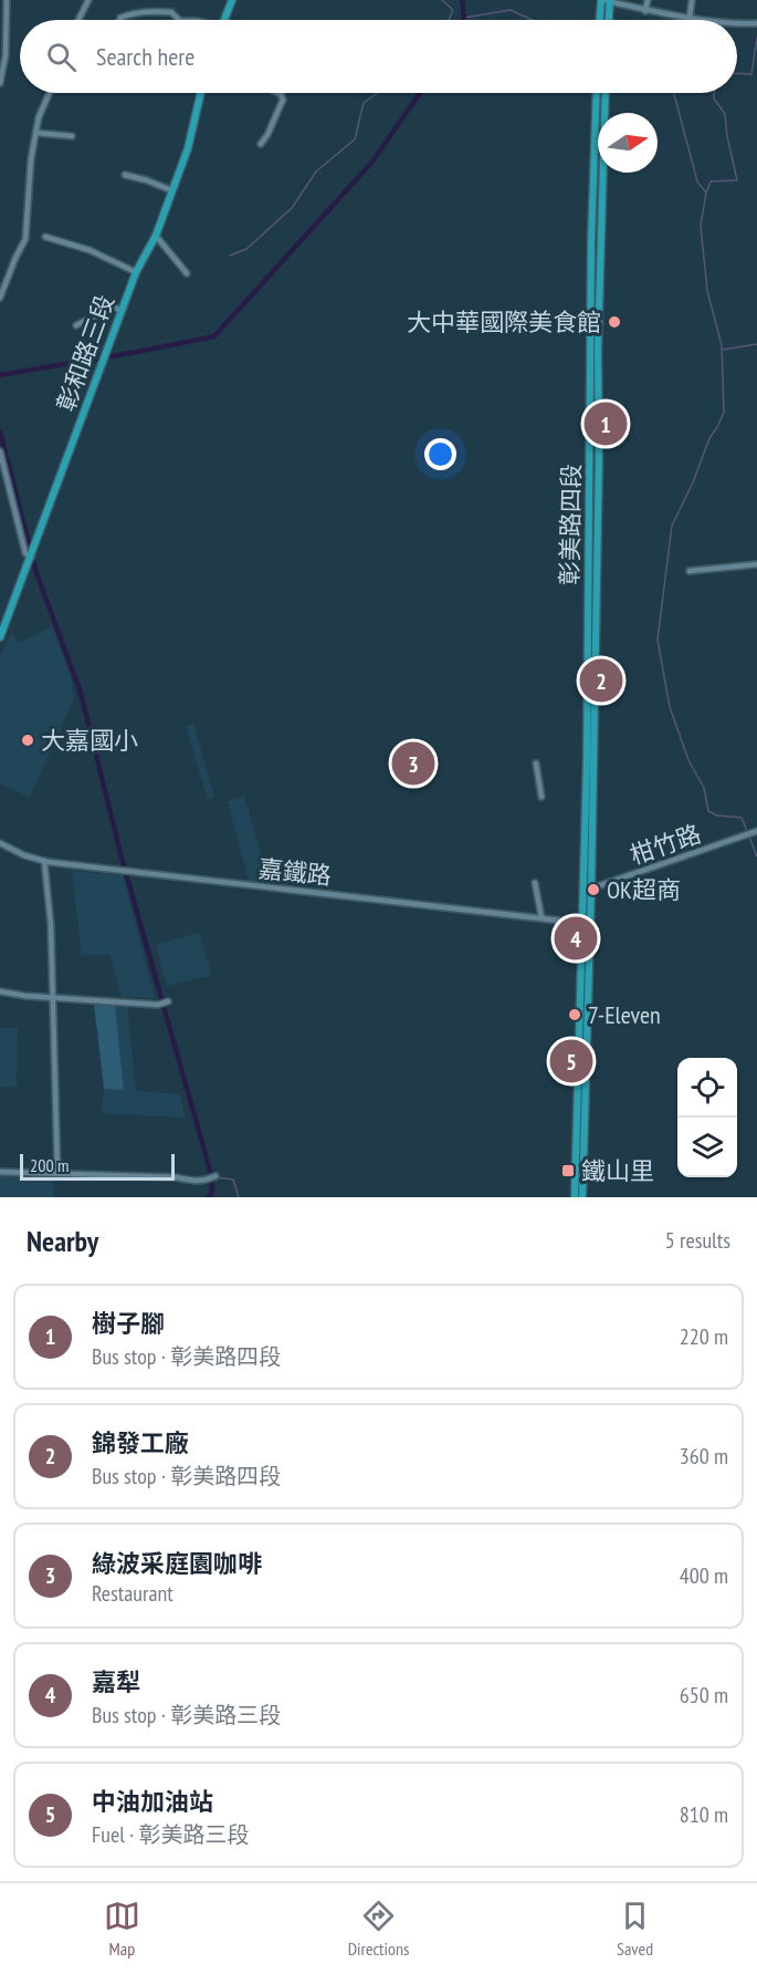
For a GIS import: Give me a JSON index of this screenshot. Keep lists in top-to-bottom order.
{
  "streets": {
    "main road": ["彰和路三段", "彰美路四段"],
    "street": ["柑竹路", "嘉鐵路"]
  },
  "crossings": [
    ["彰美路四段", "柑竹路"]
  ],
  "places": {
    "other": [
      "大中華國際美食館",
      "大嘉國小",
      "OK超商",
      "7-Eleven"
    ],
    "transit": ["鐵山里"]
  },
  "scale_bar": "200 m",
  "north": "right",
  "page": {
    "search": "Search here",
    "pins": [
      "1",
      "2",
      "3",
      "4",
      "5"
    ],
    "scale": "200 m",
    "heading": ["Nearby", "5 results"],
    "list": [
      {
        "mark": "1",
        "name": "樹子腳",
        "note": "Bus stop · 彰美路四段",
        "value": "220 m"
      },
      {
        "mark": "2",
        "name": "錦發工廠",
        "note": "Bus stop · 彰美路四段",
        "value": "360 m"
      },
      {
        "mark": "3",
        "name": "綠波采庭園咖啡",
        "note": "Restaurant",
        "value": "400 m"
      },
      {
        "mark": "4",
        "name": "嘉犁",
        "note": "Bus stop · 彰美路三段",
        "value": "650 m"
      },
      {
        "mark": "5",
        "name": "中油加油站",
        "note": "Fuel · 彰美路三段",
        "value": "810 m"
      }
    ],
    "nav": ["Map", "Directions", "Saved"]
  }
}
